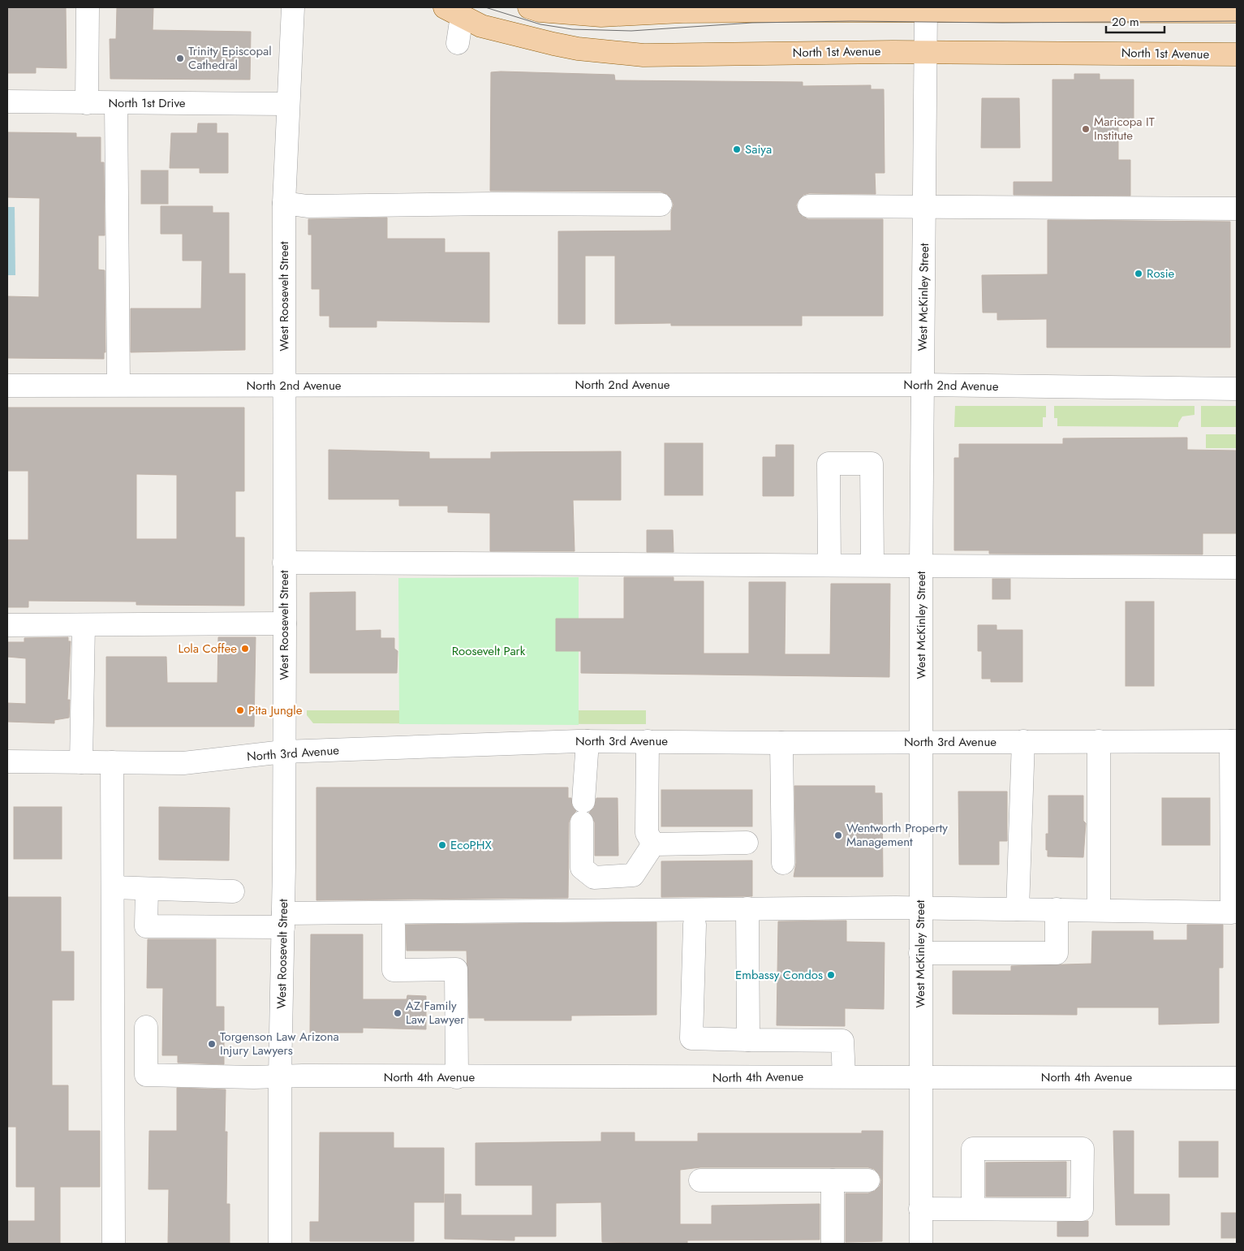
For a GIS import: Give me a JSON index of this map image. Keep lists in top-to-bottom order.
{
  "streets": {
    "main road": ["North 1st Avenue"],
    "street": [
      "North 1st Drive",
      "West Roosevelt Street",
      "West McKinley Street",
      "North 2nd Avenue",
      "North 3rd Avenue",
      "North 4th Avenue"
    ]
  },
  "crossings": [
    ["North 1st Avenue", "West McKinley Street"],
    ["North 1st Drive", "West Roosevelt Street"],
    ["West Roosevelt Street", "North 2nd Avenue"],
    ["West Roosevelt Street", "North 3rd Avenue"],
    ["West Roosevelt Street", "North 4th Avenue"],
    ["West McKinley Street", "North 2nd Avenue"],
    ["West McKinley Street", "North 3rd Avenue"],
    ["West McKinley Street", "North 4th Avenue"]
  ],
  "parks": ["Roosevelt Park"],
  "places": [
    "Trinity Episcopal Cathedral",
    "Maricopa IT Institute",
    "Saiya",
    "Rosie",
    "Lola Coffee",
    "Pita Jungle",
    "Wentworth Property Management",
    "EcoPHX",
    "Embassy Condos",
    "AZ Family Law Lawyer",
    "Torgenson Law Arizona Injury Lawyers"
  ],
  "scale_bar": "20 m"
}
